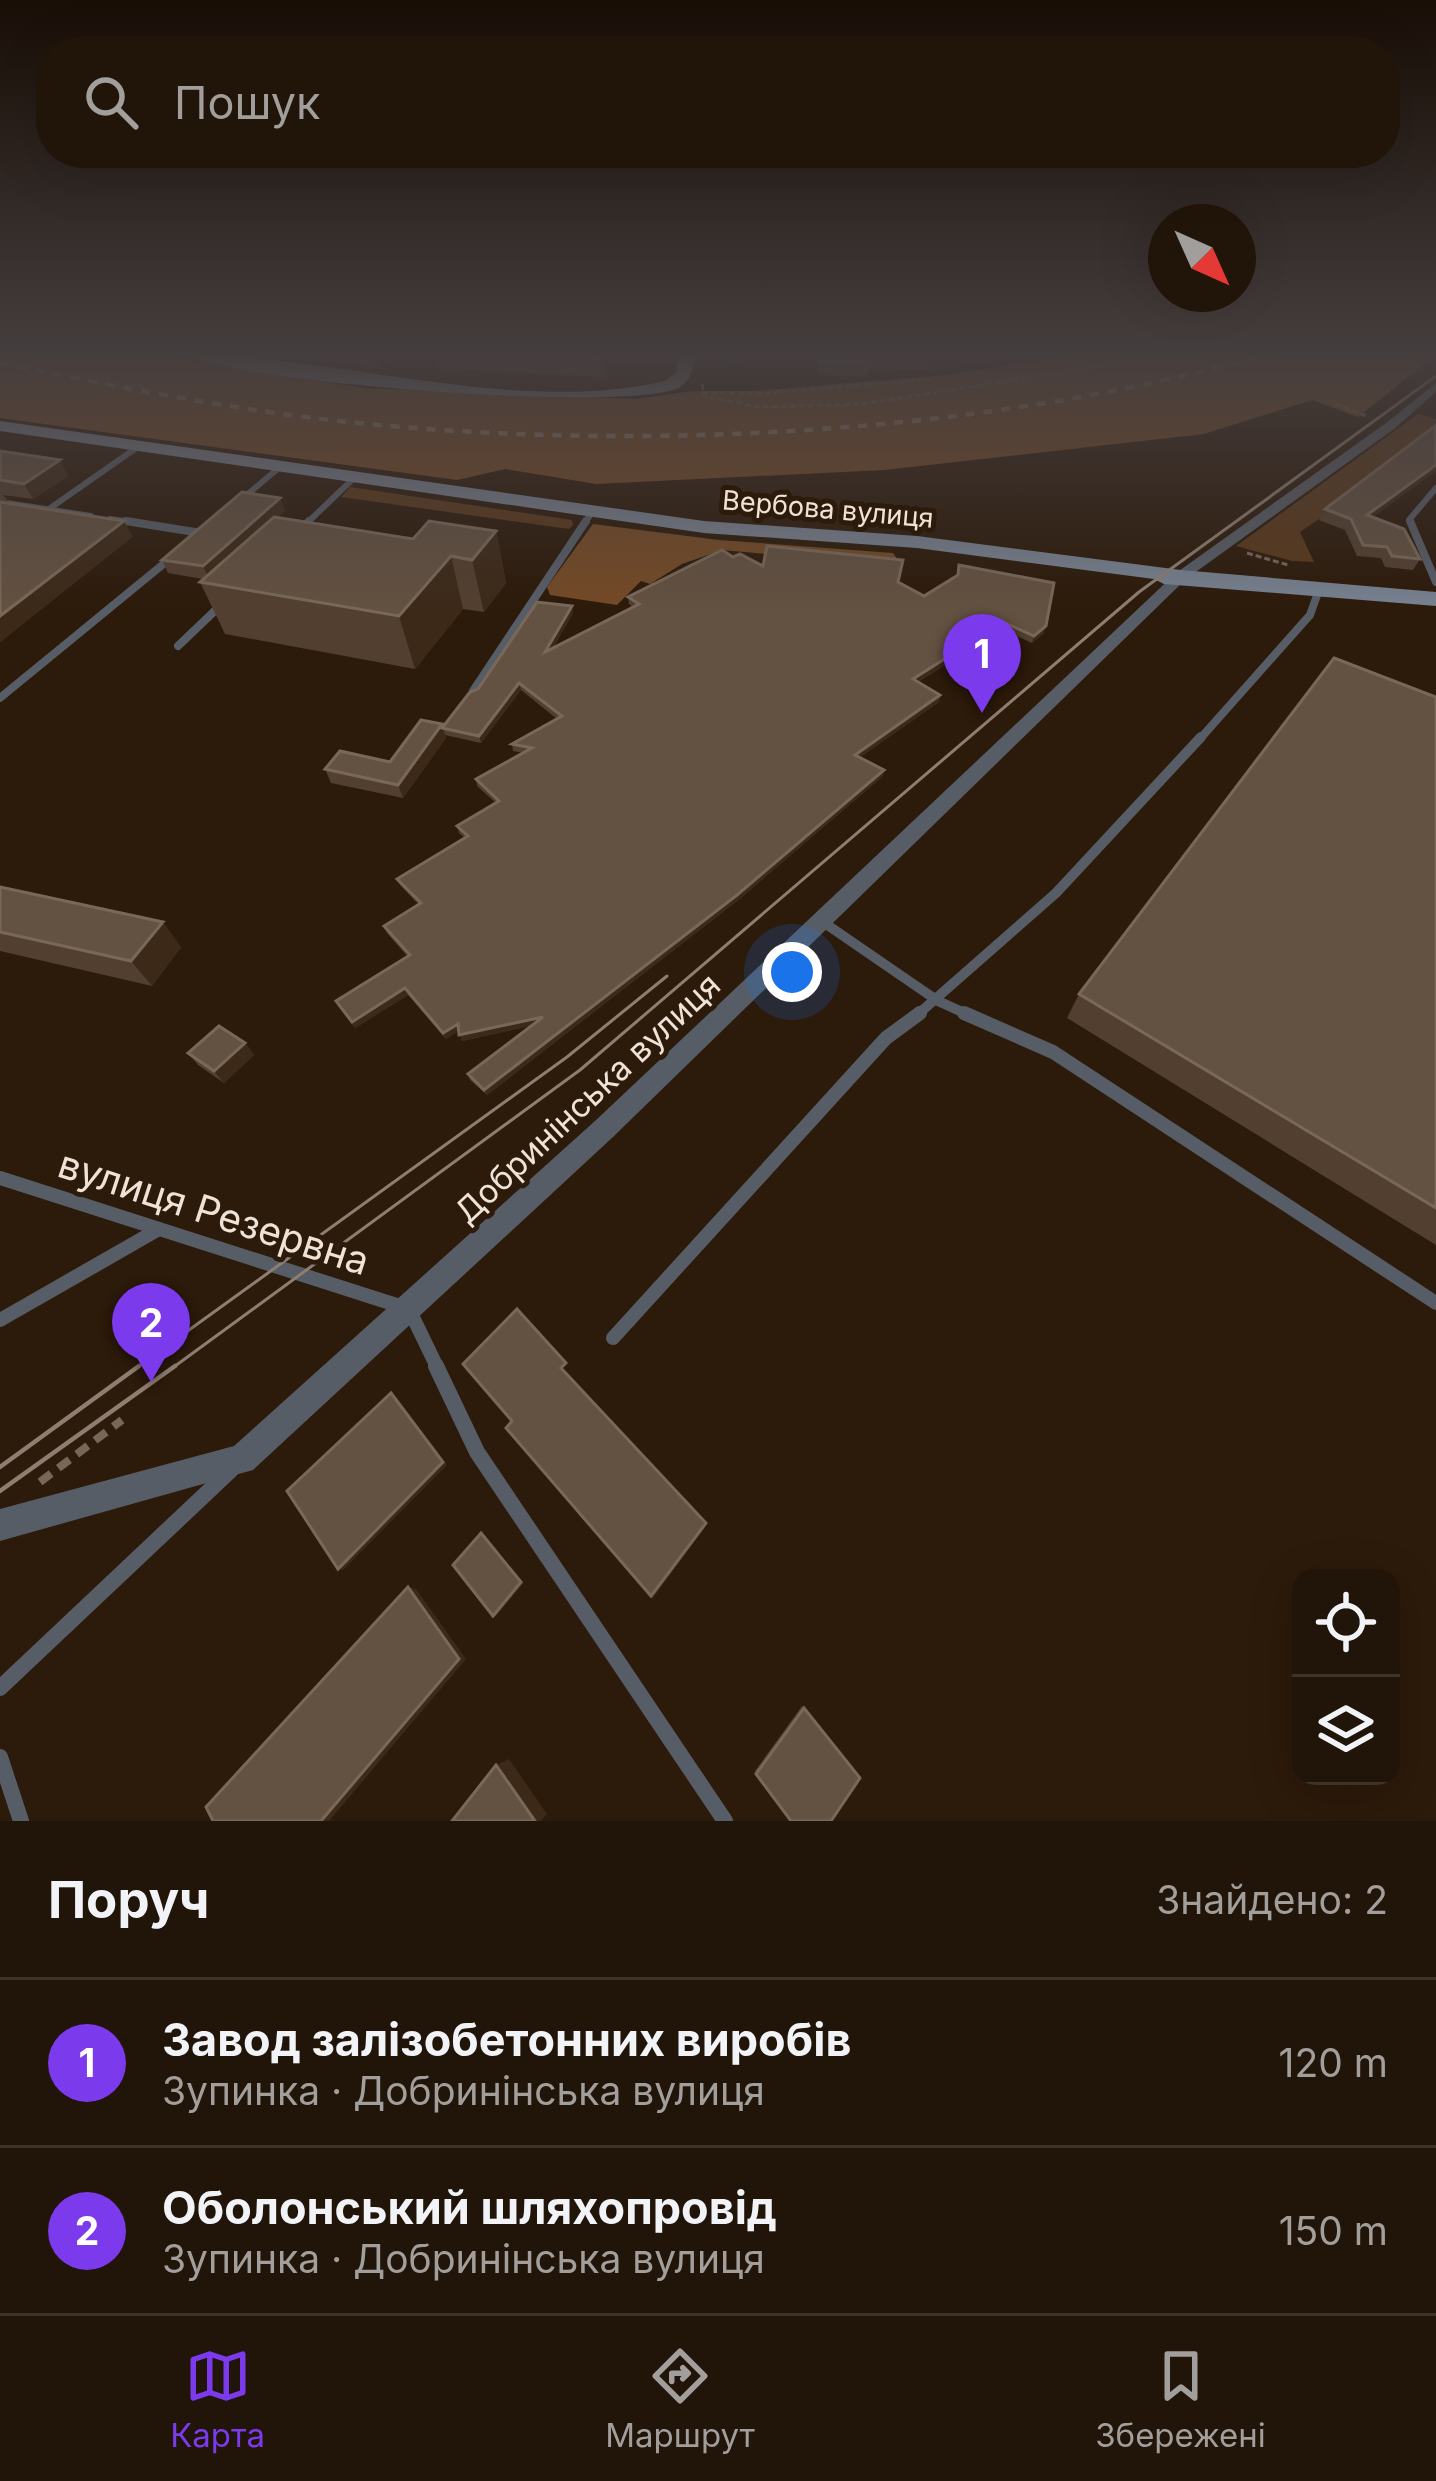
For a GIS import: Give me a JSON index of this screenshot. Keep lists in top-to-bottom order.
{
  "streets": {
    "main road": ["Вербова вулиця"],
    "street": ["Добринінська вулиця"],
    "lane": ["вулиця Резервна"]
  },
  "crossings": [
    ["Вербова вулиця", "Добринінська вулиця"],
    ["Добринінська вулиця", "вулиця Резервна"]
  ],
  "north": "bottom right",
  "page": {
    "search": "Пошук",
    "pins": ["1", "2"],
    "heading": ["Поруч", "Знайдено: 2"],
    "list": [
      {
        "mark": "1",
        "name": "Завод залізобетонних виробів",
        "note": "Зупинка · Добринінська вулиця",
        "value": "120 m"
      },
      {
        "mark": "2",
        "name": "Оболонський шляхопровід",
        "note": "Зупинка · Добринінська вулиця",
        "value": "150 m"
      }
    ],
    "nav": ["Карта", "Маршрут", "Збережені"]
  }
}
